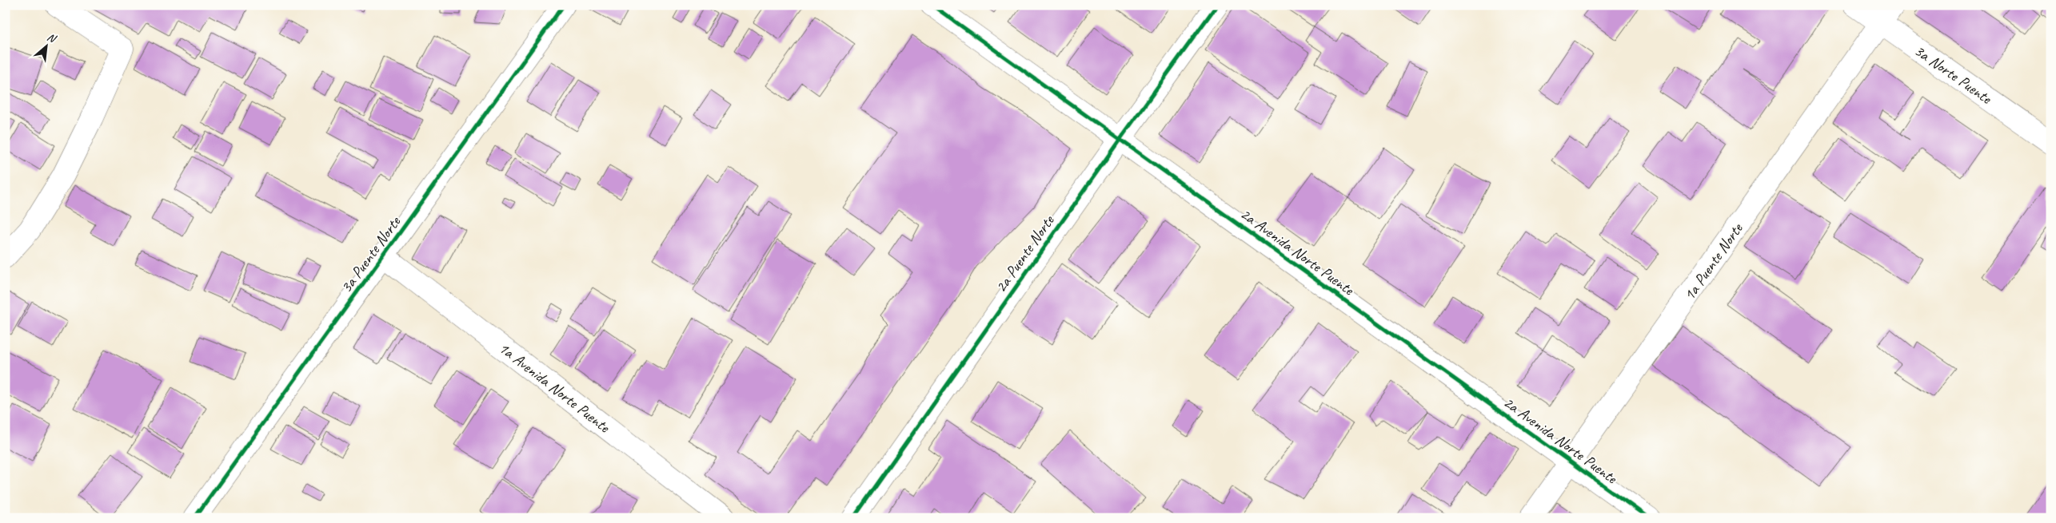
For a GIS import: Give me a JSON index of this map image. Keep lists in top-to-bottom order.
{
  "streets": {
    "street": [
      "3a Norte Puente",
      "2a Avenida Norte Puente",
      "2a Puente Norte",
      "3a Puente Norte",
      "1a Puente Norte",
      "1a Avenida Norte Puente"
    ]
  },
  "crossings": [
    ["3a Norte Puente", "1a Puente Norte"],
    ["2a Avenida Norte Puente", "2a Puente Norte"],
    ["2a Avenida Norte Puente", "1a Puente Norte"],
    ["3a Puente Norte", "1a Avenida Norte Puente"]
  ],
  "north": "top right"
}
